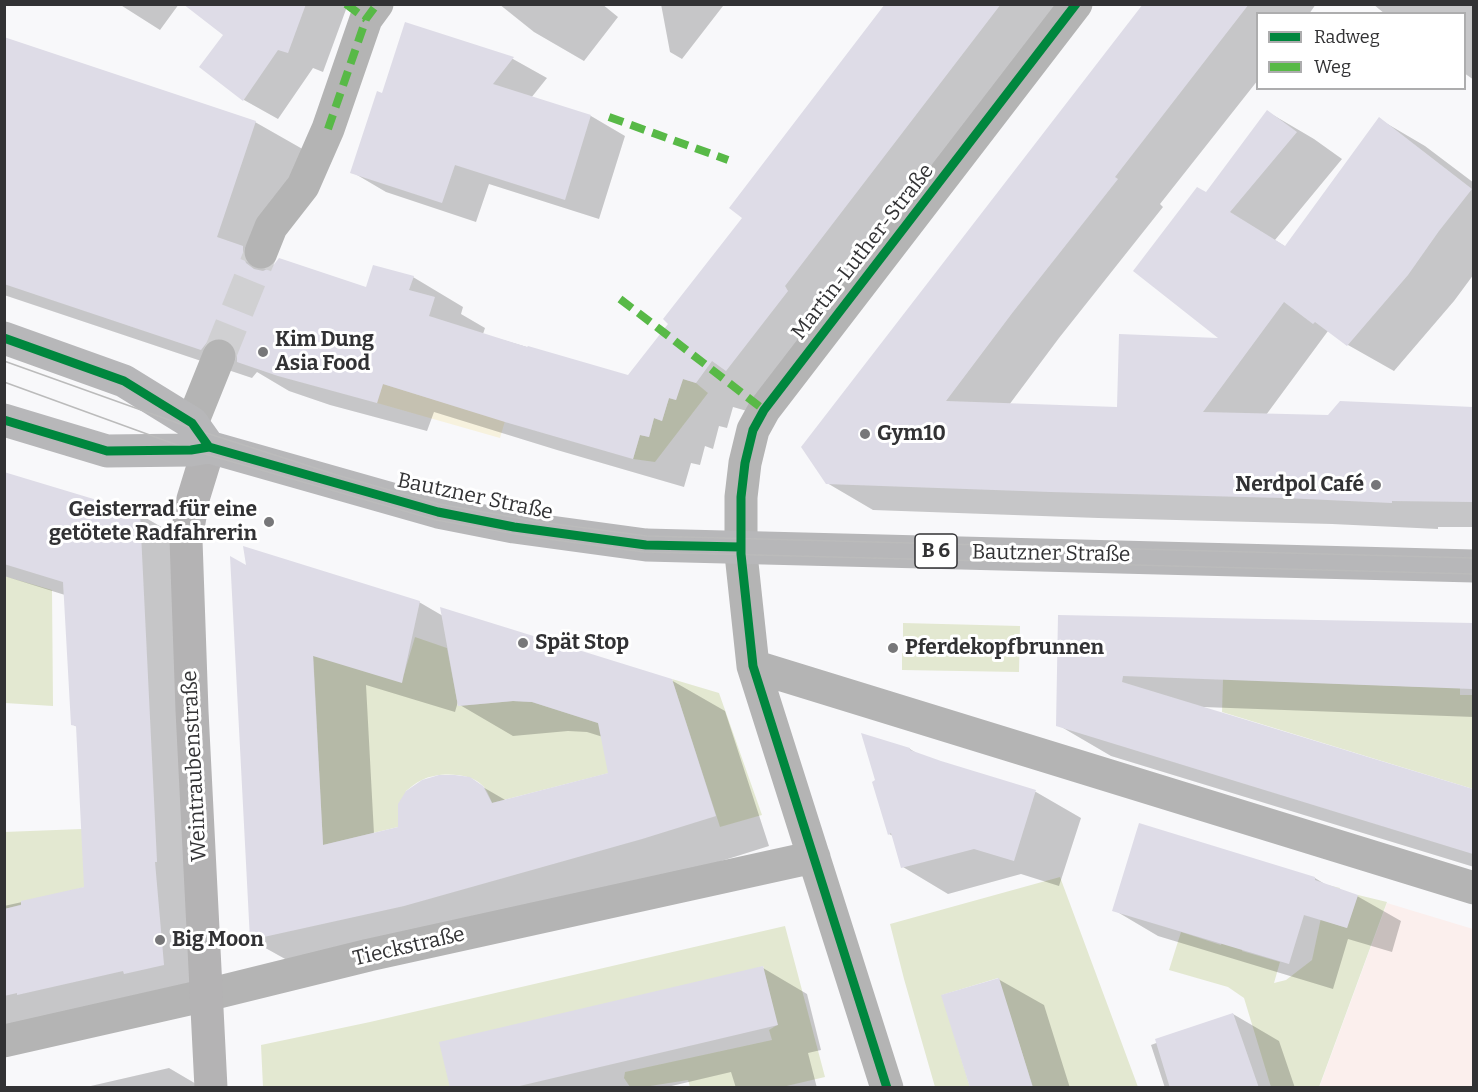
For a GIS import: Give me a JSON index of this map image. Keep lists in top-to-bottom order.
{
  "streets": {
    "main road": ["Bautzner Straße", "B 6"],
    "street": ["Martin-Luther-Straße", "Weintraubenstraße", "Tieckstraße"]
  },
  "crossings": [
    ["Martin-Luther-Straße", "Bautzner Straße"],
    ["Martin-Luther-Straße", "Tieckstraße"],
    ["Bautzner Straße", "Weintraubenstraße"],
    ["Weintraubenstraße", "Tieckstraße"]
  ],
  "places": [
    "Kim Dung Asia Food",
    "Gym10",
    "Nerdpol Café",
    "Geisterrad für eine getötete Radfahrerin",
    "Spät Stop",
    "Pferdekopfbrunnen",
    "Big Moon"
  ],
  "legend": ["Radweg", "Weg"]
}
